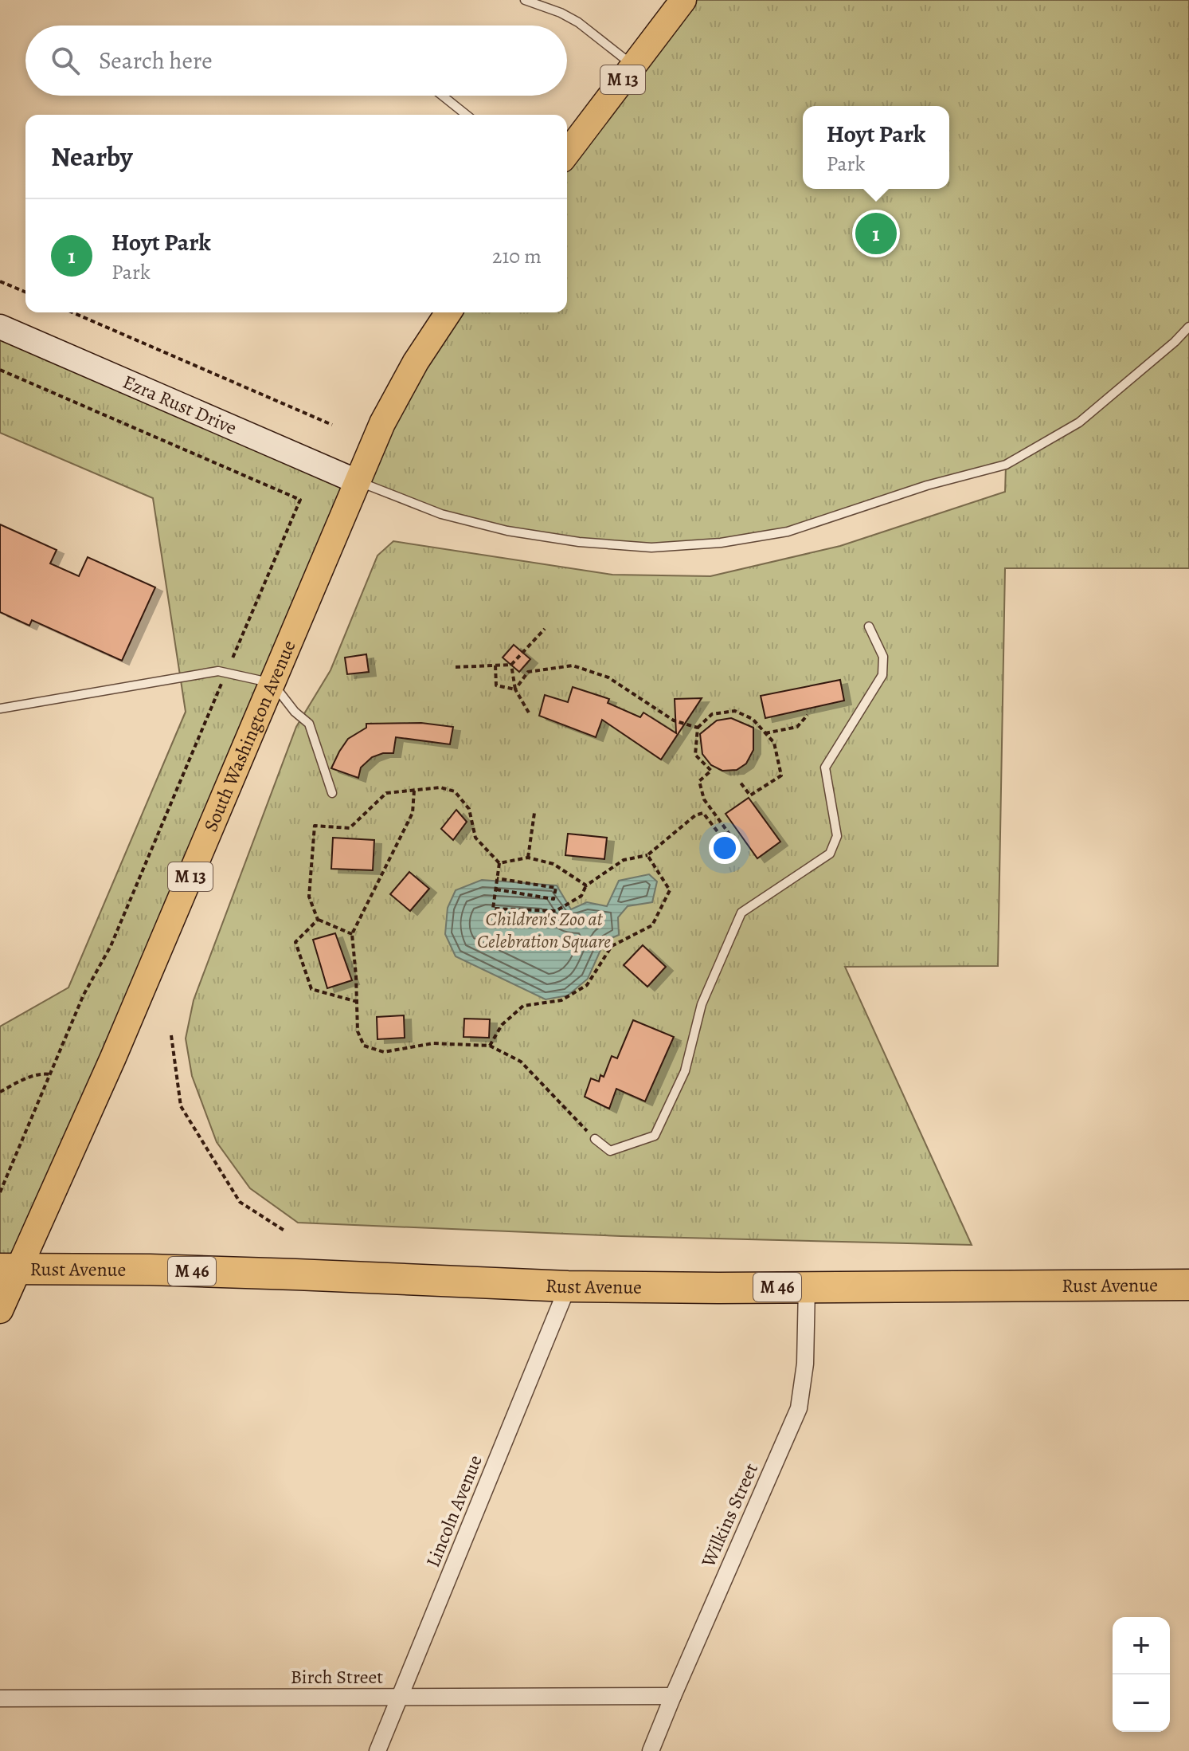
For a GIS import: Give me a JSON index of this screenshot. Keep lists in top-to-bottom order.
{
  "streets": {
    "highway": ["Rust Avenue", "M 46"],
    "main road": ["M 13", "Ezra Rust Drive", "South Washington Avenue"],
    "street": ["Lincoln Avenue", "Wilkins Street", "Birch Street"]
  },
  "crossings": [
    ["Ezra Rust Drive", "South Washington Avenue"],
    ["South Washington Avenue", "Rust Avenue"],
    ["Rust Avenue", "Lincoln Avenue"],
    ["Rust Avenue", "Wilkins Street"],
    ["Lincoln Avenue", "Birch Street"],
    ["Wilkins Street", "Birch Street"]
  ],
  "parks": ["Children's Zoo at Celebration Square"],
  "page": {
    "search": "Search here",
    "popup": ["Hoyt Park", "Park"],
    "heading": "Nearby",
    "list": [
      {
        "mark": "1",
        "name": "Hoyt Park",
        "note": "Park",
        "value": "210 m"
      }
    ],
    "pins": "1",
    "map_buttons": ["+", "−"]
  }
}
